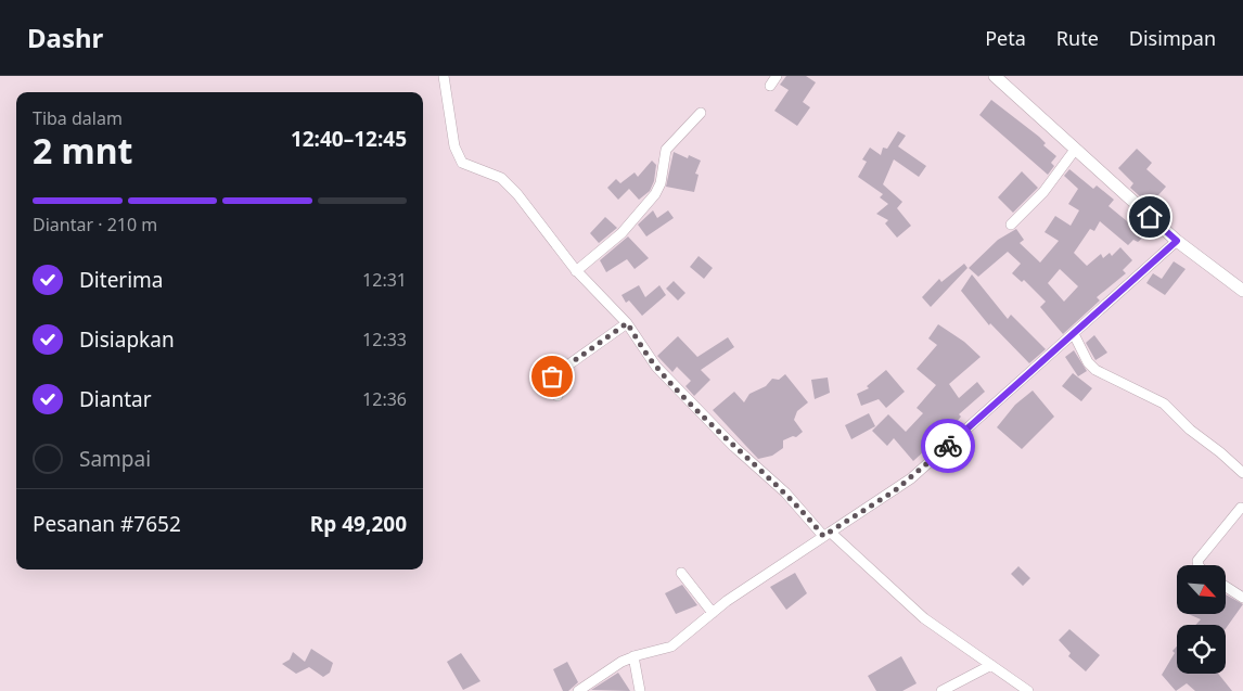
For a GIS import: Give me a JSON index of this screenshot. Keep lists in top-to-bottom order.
{
  "north": "bottom right",
  "page": {
    "header": "Dashr",
    "nav": ["Peta", "Rute", "Disimpan"],
    "heading": ["2 mnt", "Tiba dalam", "12:40–12:45"],
    "panel": ["Pesanan #7652", "Rp 49,200"],
    "bar": "Diantar · 210 m",
    "list": [
      ["Diterima", "12:31"],
      ["Disiapkan", "12:33"],
      ["Diantar", "12:36"],
      "Sampai"
    ]
  }
}
